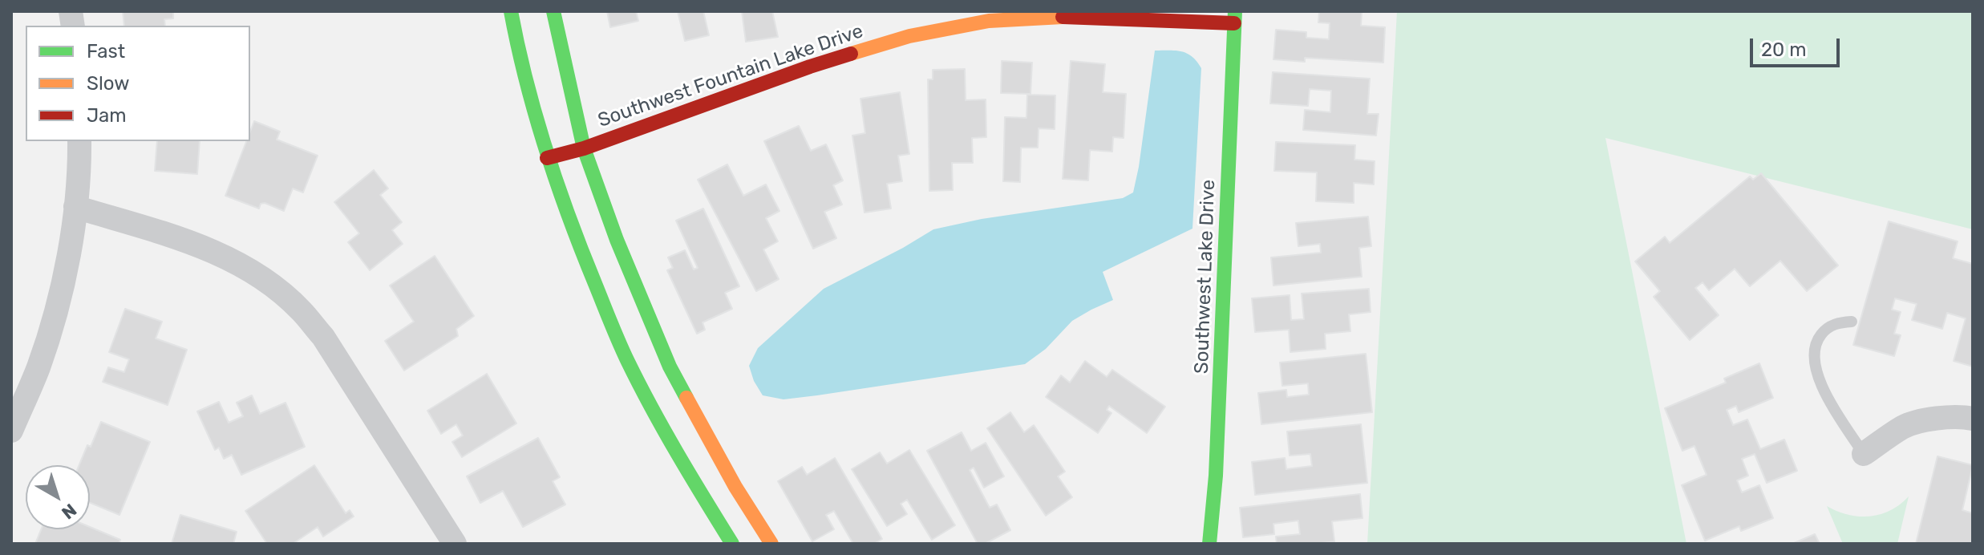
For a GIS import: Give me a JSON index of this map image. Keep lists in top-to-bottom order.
{
  "streets": {
    "street": ["Southwest Fountain Lake Drive", "Southwest Lake Drive"]
  },
  "crossings": [
    ["Southwest Fountain Lake Drive", "Southwest Lake Drive"]
  ],
  "legend": ["Fast", "Slow", "Jam"],
  "scale_bar": "20 m",
  "north": "bottom right"
}
